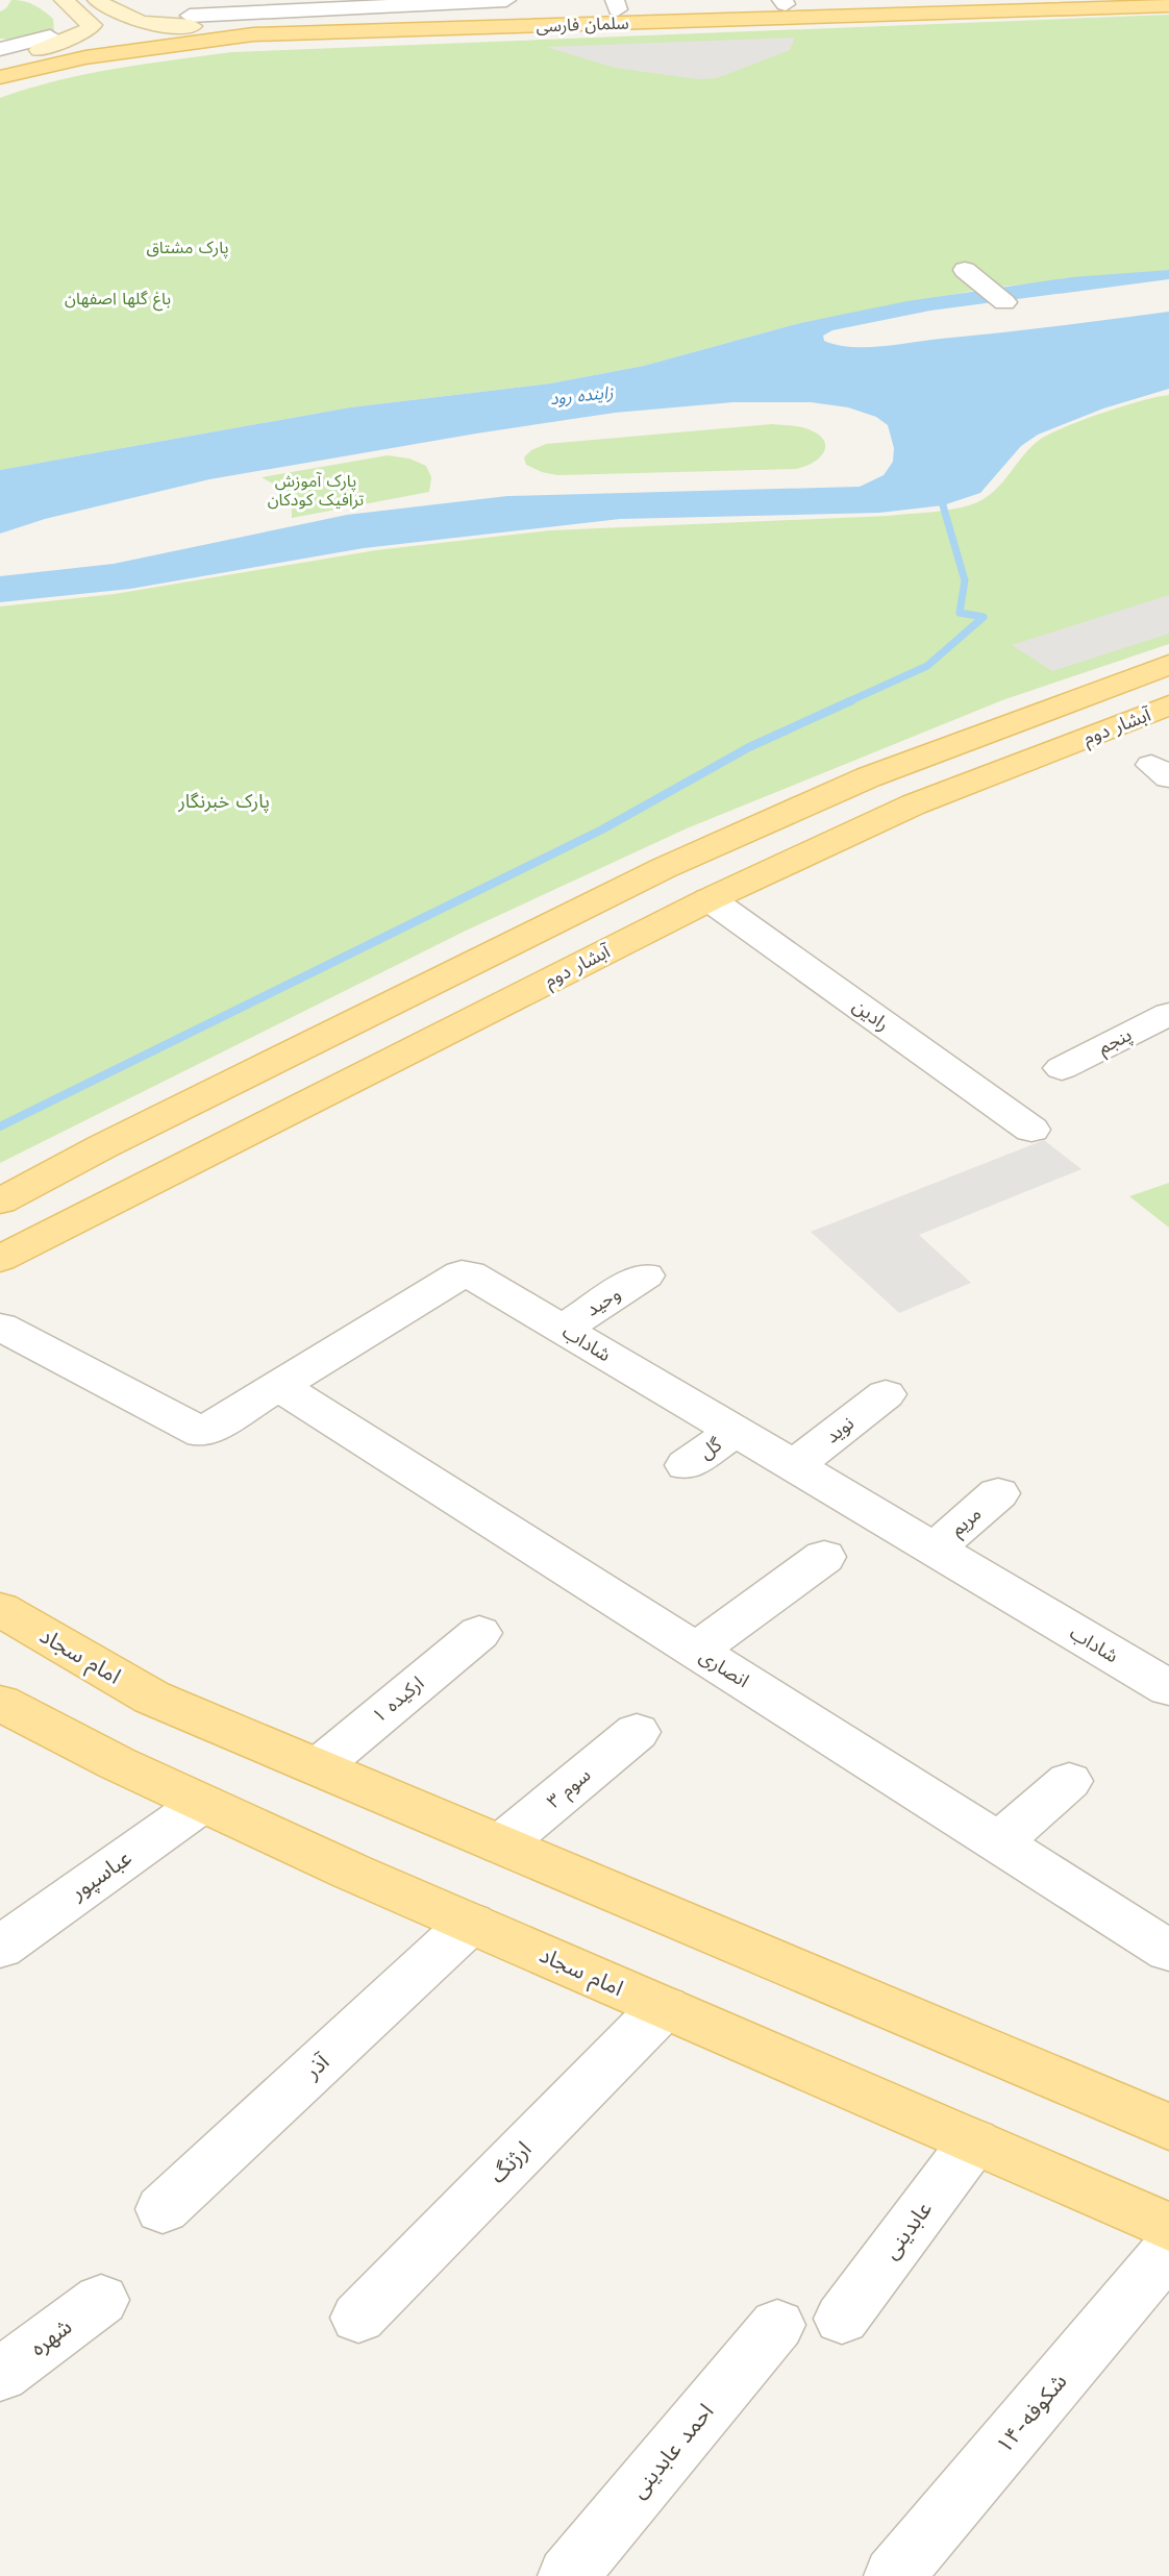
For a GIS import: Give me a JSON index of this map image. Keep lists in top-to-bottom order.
{
  "streets": {
    "main road": ["سلمان فارسی", "آبشار دوم", "امام سجاد"],
    "street": [
      "رادین",
      "پنجم",
      "وحید",
      "شاداب",
      "نوید",
      "گل",
      "مریم",
      "انصاری",
      "ارکیده ۱",
      "سوم ۳",
      "عباسپور",
      "آذر",
      "ارژنگ",
      "عابدینی",
      "شهره",
      "۱۴-شکوفه",
      "احمد عابدینی"
    ]
  },
  "crossings": [
    ["آبشار دوم", "رادین"],
    ["وحید", "شاداب"],
    ["شاداب", "نوید"],
    ["شاداب", "گل"],
    ["شاداب", "مریم"],
    ["شاداب", "انصاری"],
    ["امام سجاد", "ارکیده ۱"],
    ["امام سجاد", "سوم ۳"],
    ["امام سجاد", "عباسپور"],
    ["امام سجاد", "آذر"],
    ["امام سجاد", "ارژنگ"],
    ["امام سجاد", "عابدینی"]
  ],
  "water": ["زاینده رود"],
  "parks": [
    "پارک مشتاق",
    "باغ گلها اصفهان",
    "پارک آموزش ترافیک کودکان",
    "پارک خبرنگار"
  ]
}
